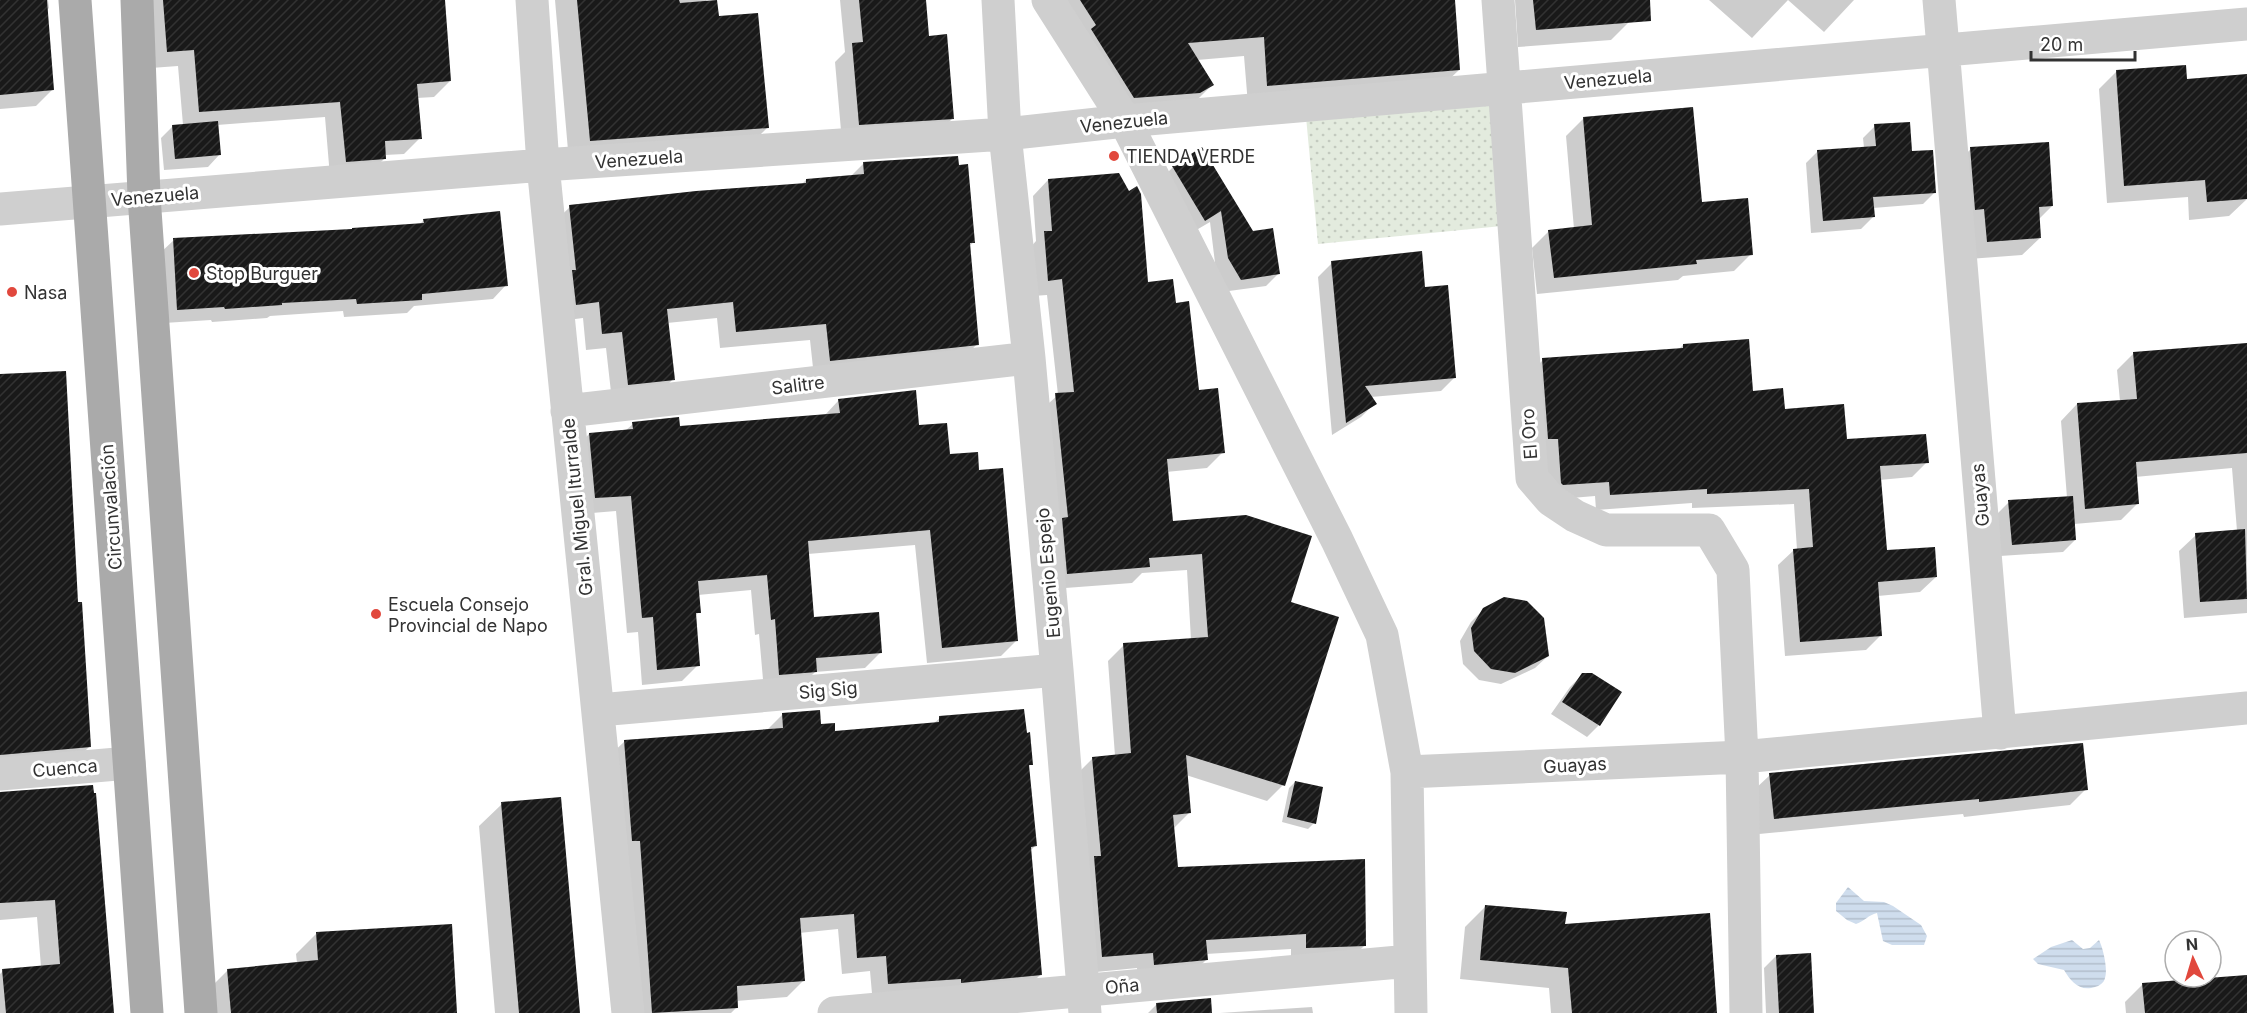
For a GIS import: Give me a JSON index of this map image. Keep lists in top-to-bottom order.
{
  "streets": {
    "main road": ["Circunvalación"],
    "street": [
      "Venezuela",
      "Salitre",
      "El Oro",
      "Guayas",
      "Gral. Miguel Iturralde",
      "Eugenio Espejo",
      "Sig Sig",
      "Cuenca",
      "Oña"
    ]
  },
  "crossings": [
    ["Venezuela", "El Oro"],
    ["Venezuela", "Guayas"],
    ["Venezuela", "Circunvalación"],
    ["Venezuela", "Gral. Miguel Iturralde"],
    ["Venezuela", "Eugenio Espejo"],
    ["Salitre", "Gral. Miguel Iturralde"],
    ["Salitre", "Eugenio Espejo"],
    ["El Oro", "Guayas"],
    ["Circunvalación", "Cuenca"],
    ["Gral. Miguel Iturralde", "Sig Sig"],
    ["Eugenio Espejo", "Sig Sig"],
    ["Eugenio Espejo", "Oña"]
  ],
  "places": [
    "TIENDA VERDE",
    "Stop Burguer",
    "Nasa",
    "Escuela Consejo Provincial de Napo"
  ],
  "scale_bar": "20 m",
  "north": "top"
}
